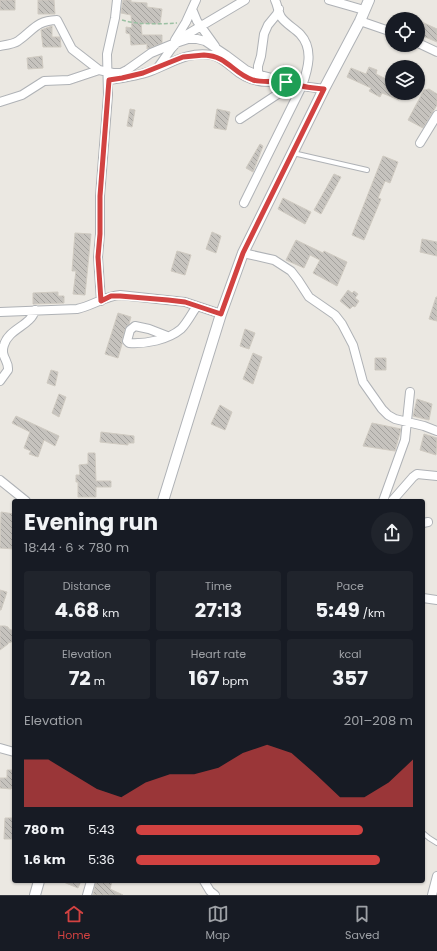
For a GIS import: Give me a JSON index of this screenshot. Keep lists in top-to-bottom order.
{
  "page": {
    "heading": ["Evening run", "18:44 · 6 × 780 m"],
    "stats": [
      ["Distance", "4.68 km"],
      ["Time", "27:13"],
      ["Pace", "5:49 /km"],
      ["Elevation", "72 m"],
      ["Heart rate", "167 bpm"],
      ["kcal", "357"]
    ],
    "chart": ["Elevation", "201–208 m"],
    "list": [
      {
        "name": "780 m",
        "note": "5:43"
      },
      {
        "name": "1.6 km",
        "note": "5:36"
      }
    ],
    "tabs": ["Home", "Map", "Saved"]
  }
}
